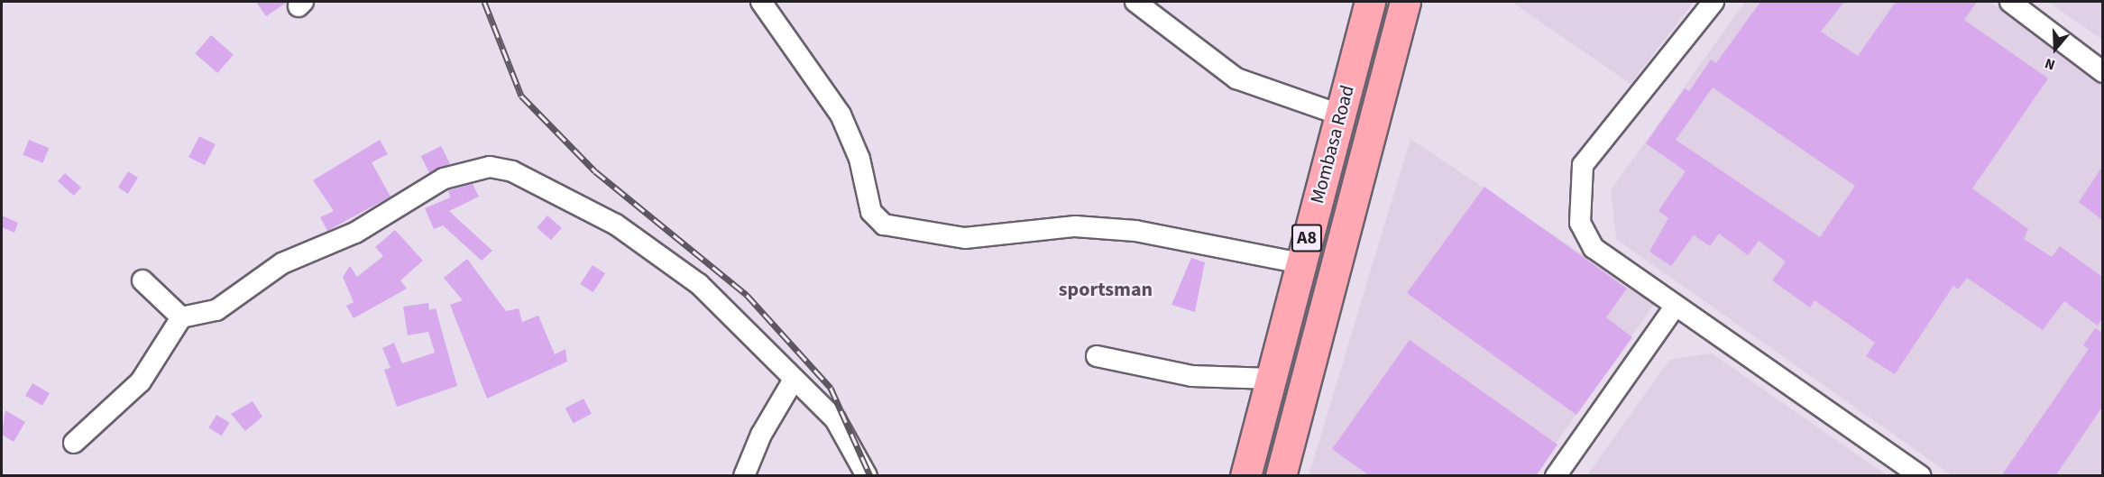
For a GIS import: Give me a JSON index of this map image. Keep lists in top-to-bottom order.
{
  "streets": {
    "highway": ["Mombasa Road", "A8"]
  },
  "districts": ["sportsman"],
  "north": "bottom"
}
